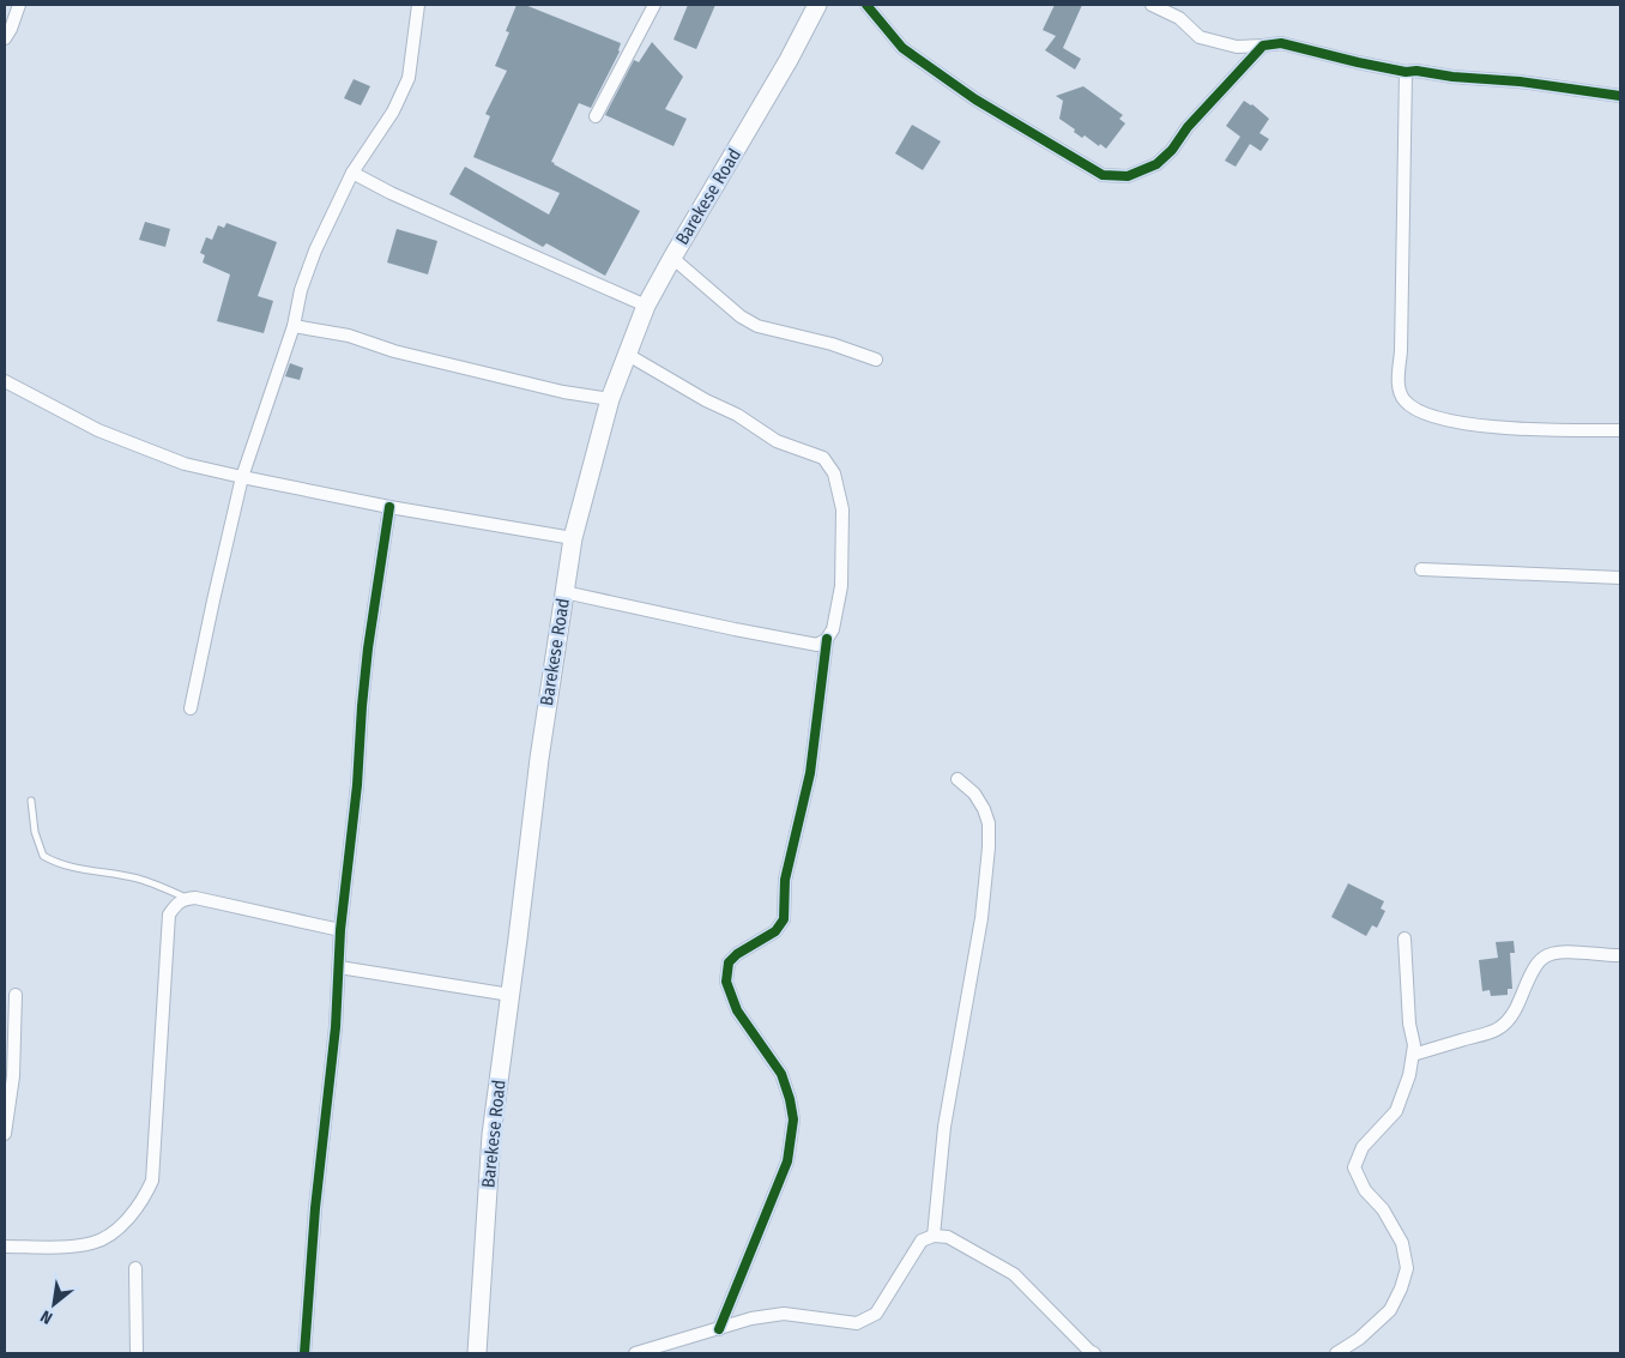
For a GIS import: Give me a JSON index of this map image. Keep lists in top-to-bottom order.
{
  "streets": {
    "main road": ["Barekese Road"]
  },
  "north": "bottom left"
}
